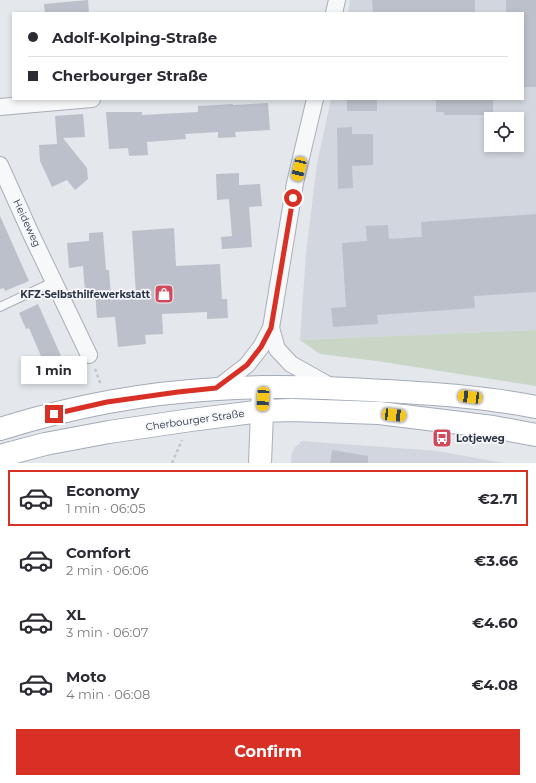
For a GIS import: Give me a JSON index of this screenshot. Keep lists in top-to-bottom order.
{
  "streets": {
    "main road": ["Cherbourger Straße"],
    "street": ["Heideweg"]
  },
  "places": {
    "shop": ["KFZ-Selbsthilfewerkstatt"],
    "bus stop": ["Lotjeweg"]
  },
  "page": {
    "banner": ["Adolf-Kolping-Straße", "Cherbourger Straße"],
    "bubble": "1 min",
    "list": [
      {
        "name": "Economy",
        "note": "1 min · 06:05",
        "value": "€2.71"
      },
      {
        "name": "Comfort",
        "note": "2 min · 06:06",
        "value": "€3.66"
      },
      {
        "name": "XL",
        "note": "3 min · 06:07",
        "value": "€4.60"
      },
      {
        "name": "Moto",
        "note": "4 min · 06:08",
        "value": "€4.08"
      }
    ],
    "buttons": "Confirm"
  }
}
